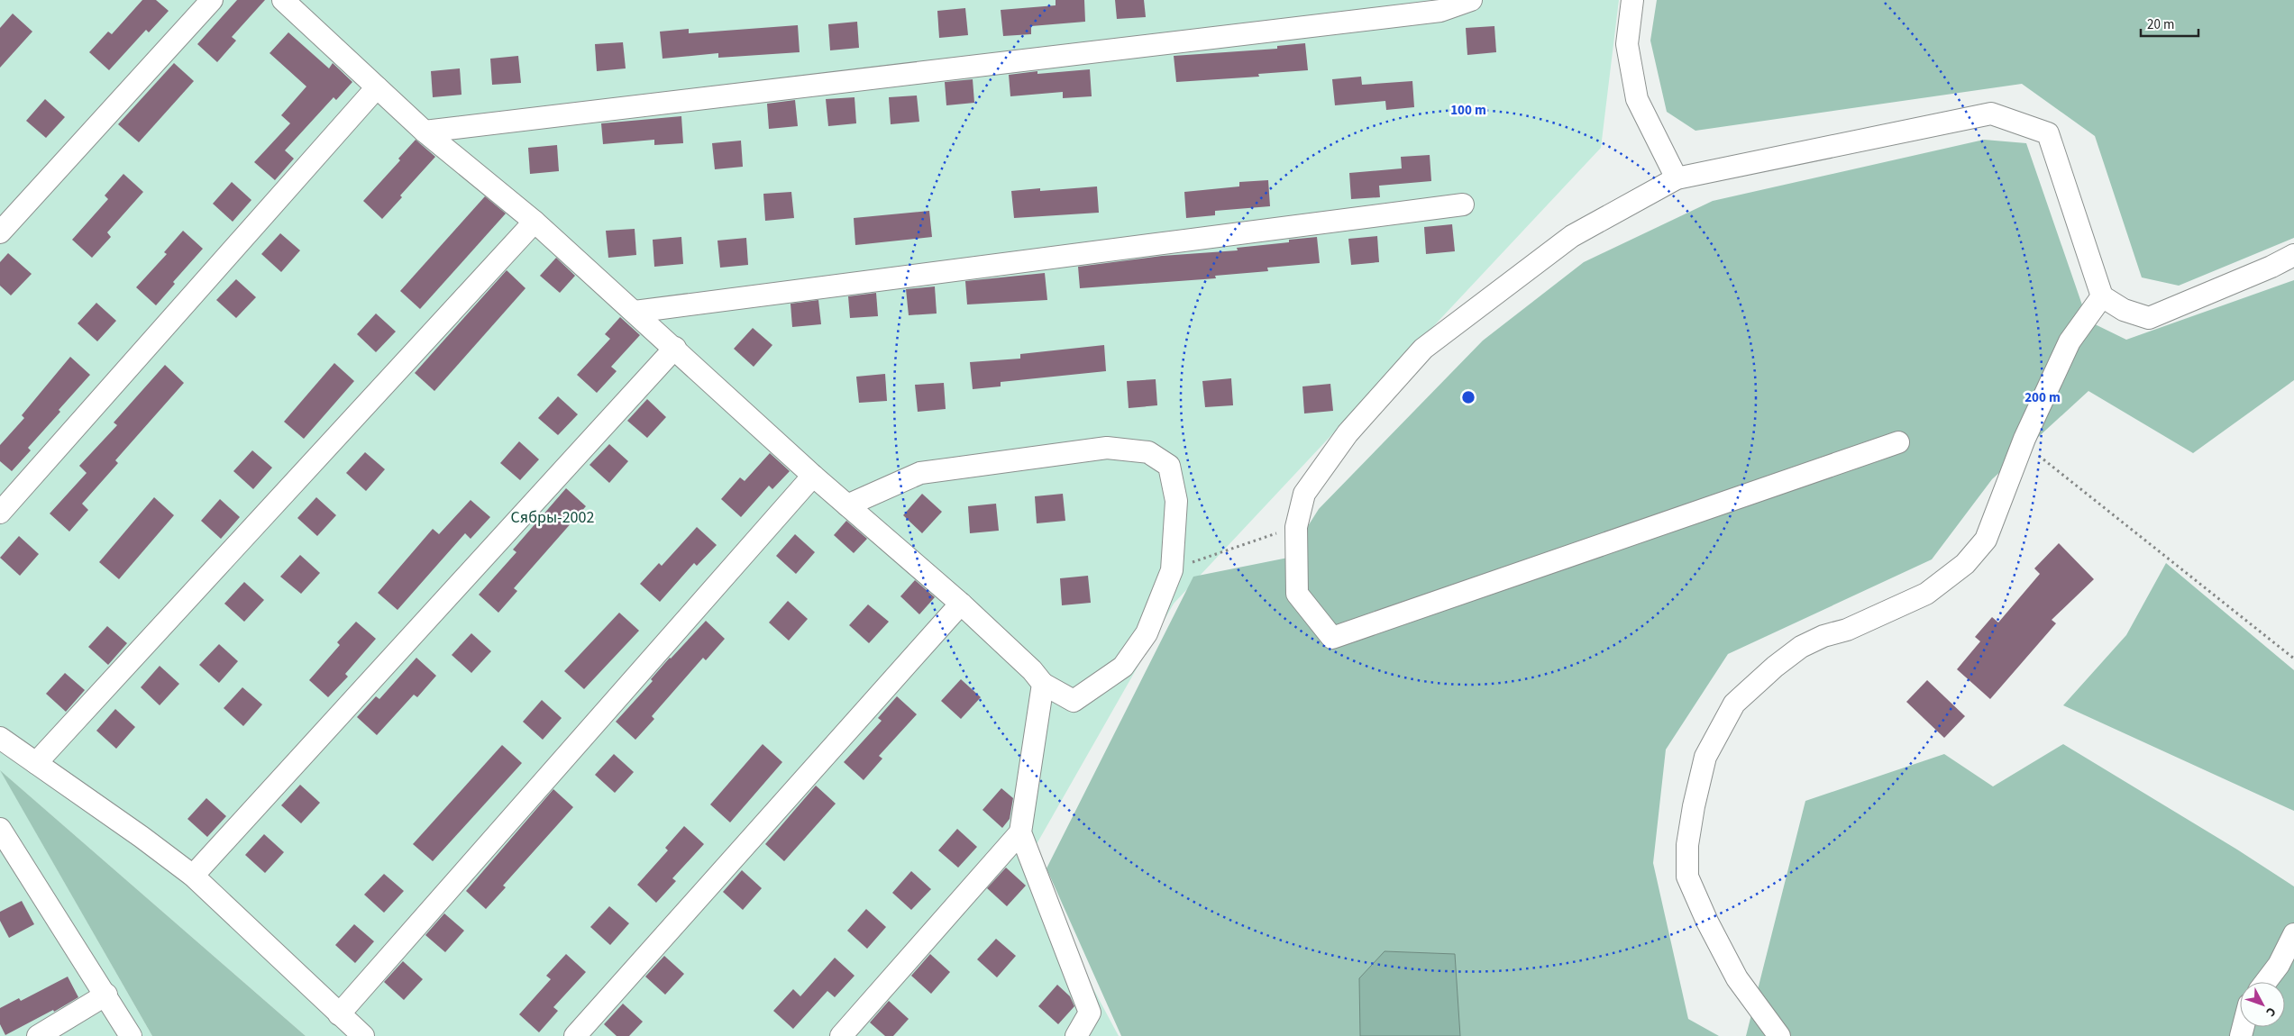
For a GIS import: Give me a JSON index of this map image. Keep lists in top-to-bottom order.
{
  "parks": ["Сябры-2002"],
  "scale_bar": "20 m",
  "north": "bottom right",
  "rings": ["100 m", "200 m"]
}
